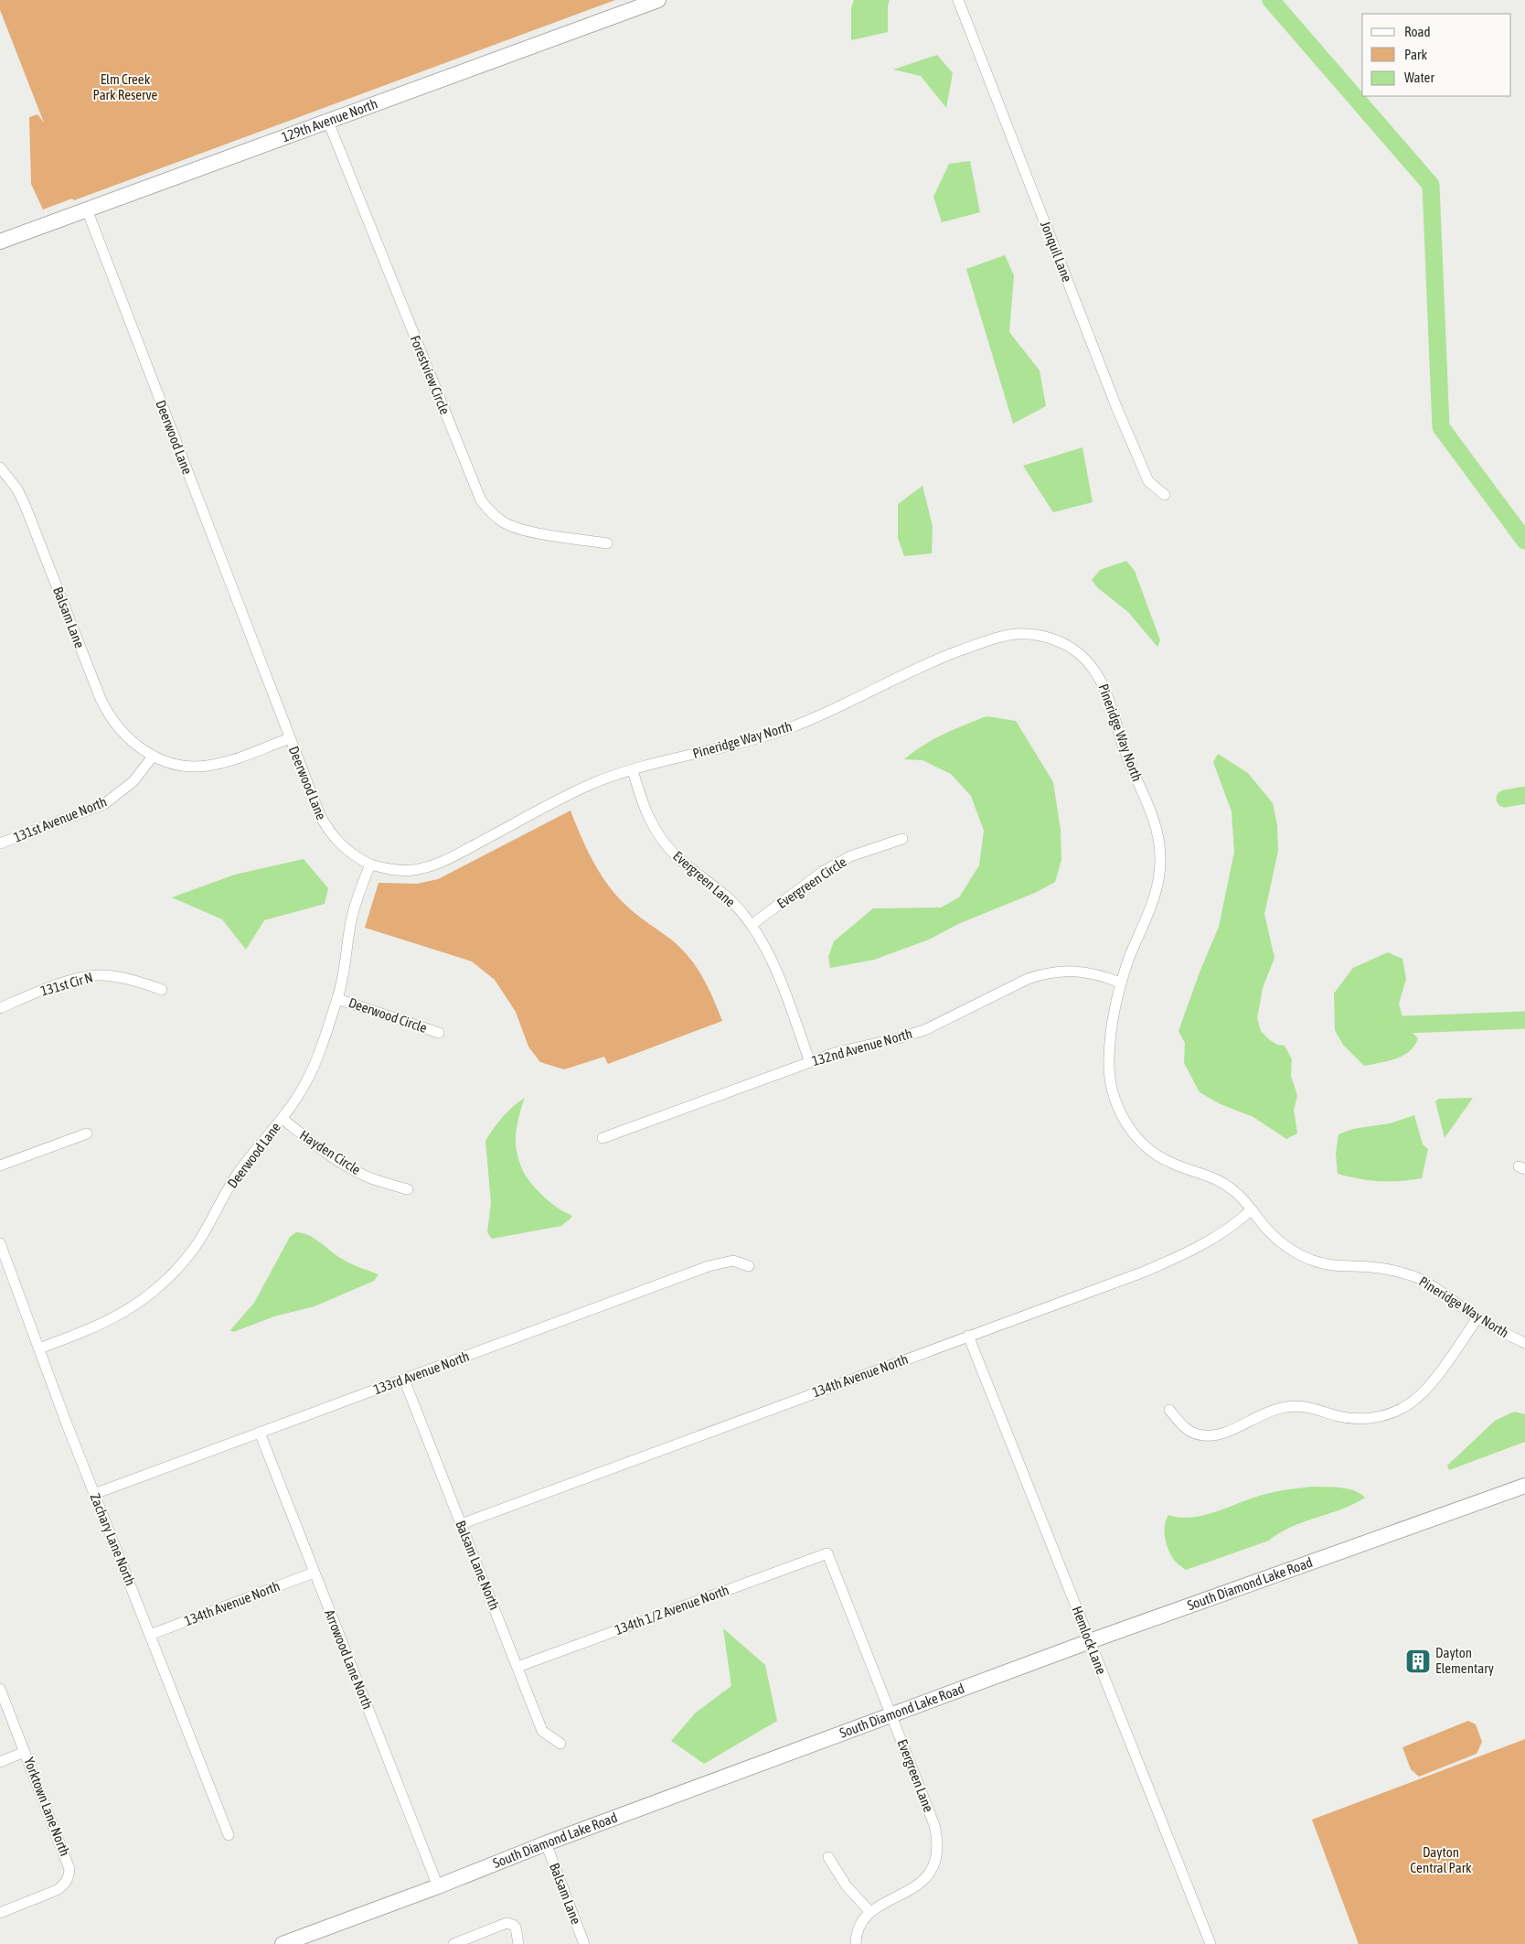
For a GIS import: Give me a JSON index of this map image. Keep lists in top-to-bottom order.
{
  "streets": {
    "street": [
      "129th Avenue North",
      "Jonquil Lane",
      "Forestview Circle",
      "Deerwood Lane",
      "Balsam Lane",
      "Pineridge Way North",
      "131st Avenue North",
      "Evergreen Lane",
      "Evergreen Circle",
      "131st Cir N",
      "Deerwood Circle",
      "132nd Avenue North",
      "Hayden Circle",
      "133rd Avenue North",
      "134th Avenue North",
      "Zachary Lane North",
      "Balsam Lane North",
      "South Diamond Lake Road",
      "134th 1/2 Avenue North",
      "Hemlock Lane",
      "Arrowood Lane North",
      "Yorktown Lane North"
    ]
  },
  "crossings": [
    ["129th Avenue North", "Forestview Circle"],
    ["129th Avenue North", "Deerwood Lane"],
    ["Deerwood Lane", "Pineridge Way North"],
    ["Deerwood Lane", "Deerwood Circle"],
    ["Deerwood Lane", "Hayden Circle"],
    ["Deerwood Lane", "Zachary Lane North"],
    ["Balsam Lane", "131st Avenue North"],
    ["Balsam Lane", "South Diamond Lake Road"],
    ["Pineridge Way North", "Evergreen Lane"],
    ["Pineridge Way North", "132nd Avenue North"],
    ["Pineridge Way North", "134th Avenue North"],
    ["Evergreen Lane", "Evergreen Circle"],
    ["Evergreen Lane", "132nd Avenue North"],
    ["Evergreen Lane", "South Diamond Lake Road"],
    ["Evergreen Lane", "134th 1/2 Avenue North"],
    ["133rd Avenue North", "Zachary Lane North"],
    ["133rd Avenue North", "Balsam Lane North"],
    ["133rd Avenue North", "Arrowood Lane North"],
    ["134th Avenue North", "Zachary Lane North"],
    ["134th Avenue North", "Balsam Lane North"],
    ["134th Avenue North", "Hemlock Lane"],
    ["134th Avenue North", "Arrowood Lane North"],
    ["Balsam Lane North", "134th 1/2 Avenue North"],
    ["South Diamond Lake Road", "Hemlock Lane"],
    ["South Diamond Lake Road", "Arrowood Lane North"]
  ],
  "parks": ["Elm Creek Park Reserve", "Dayton Central Park"],
  "places": {
    "building": ["Dayton Elementary"]
  },
  "legend": ["Road", "Park", "Water"]
}
